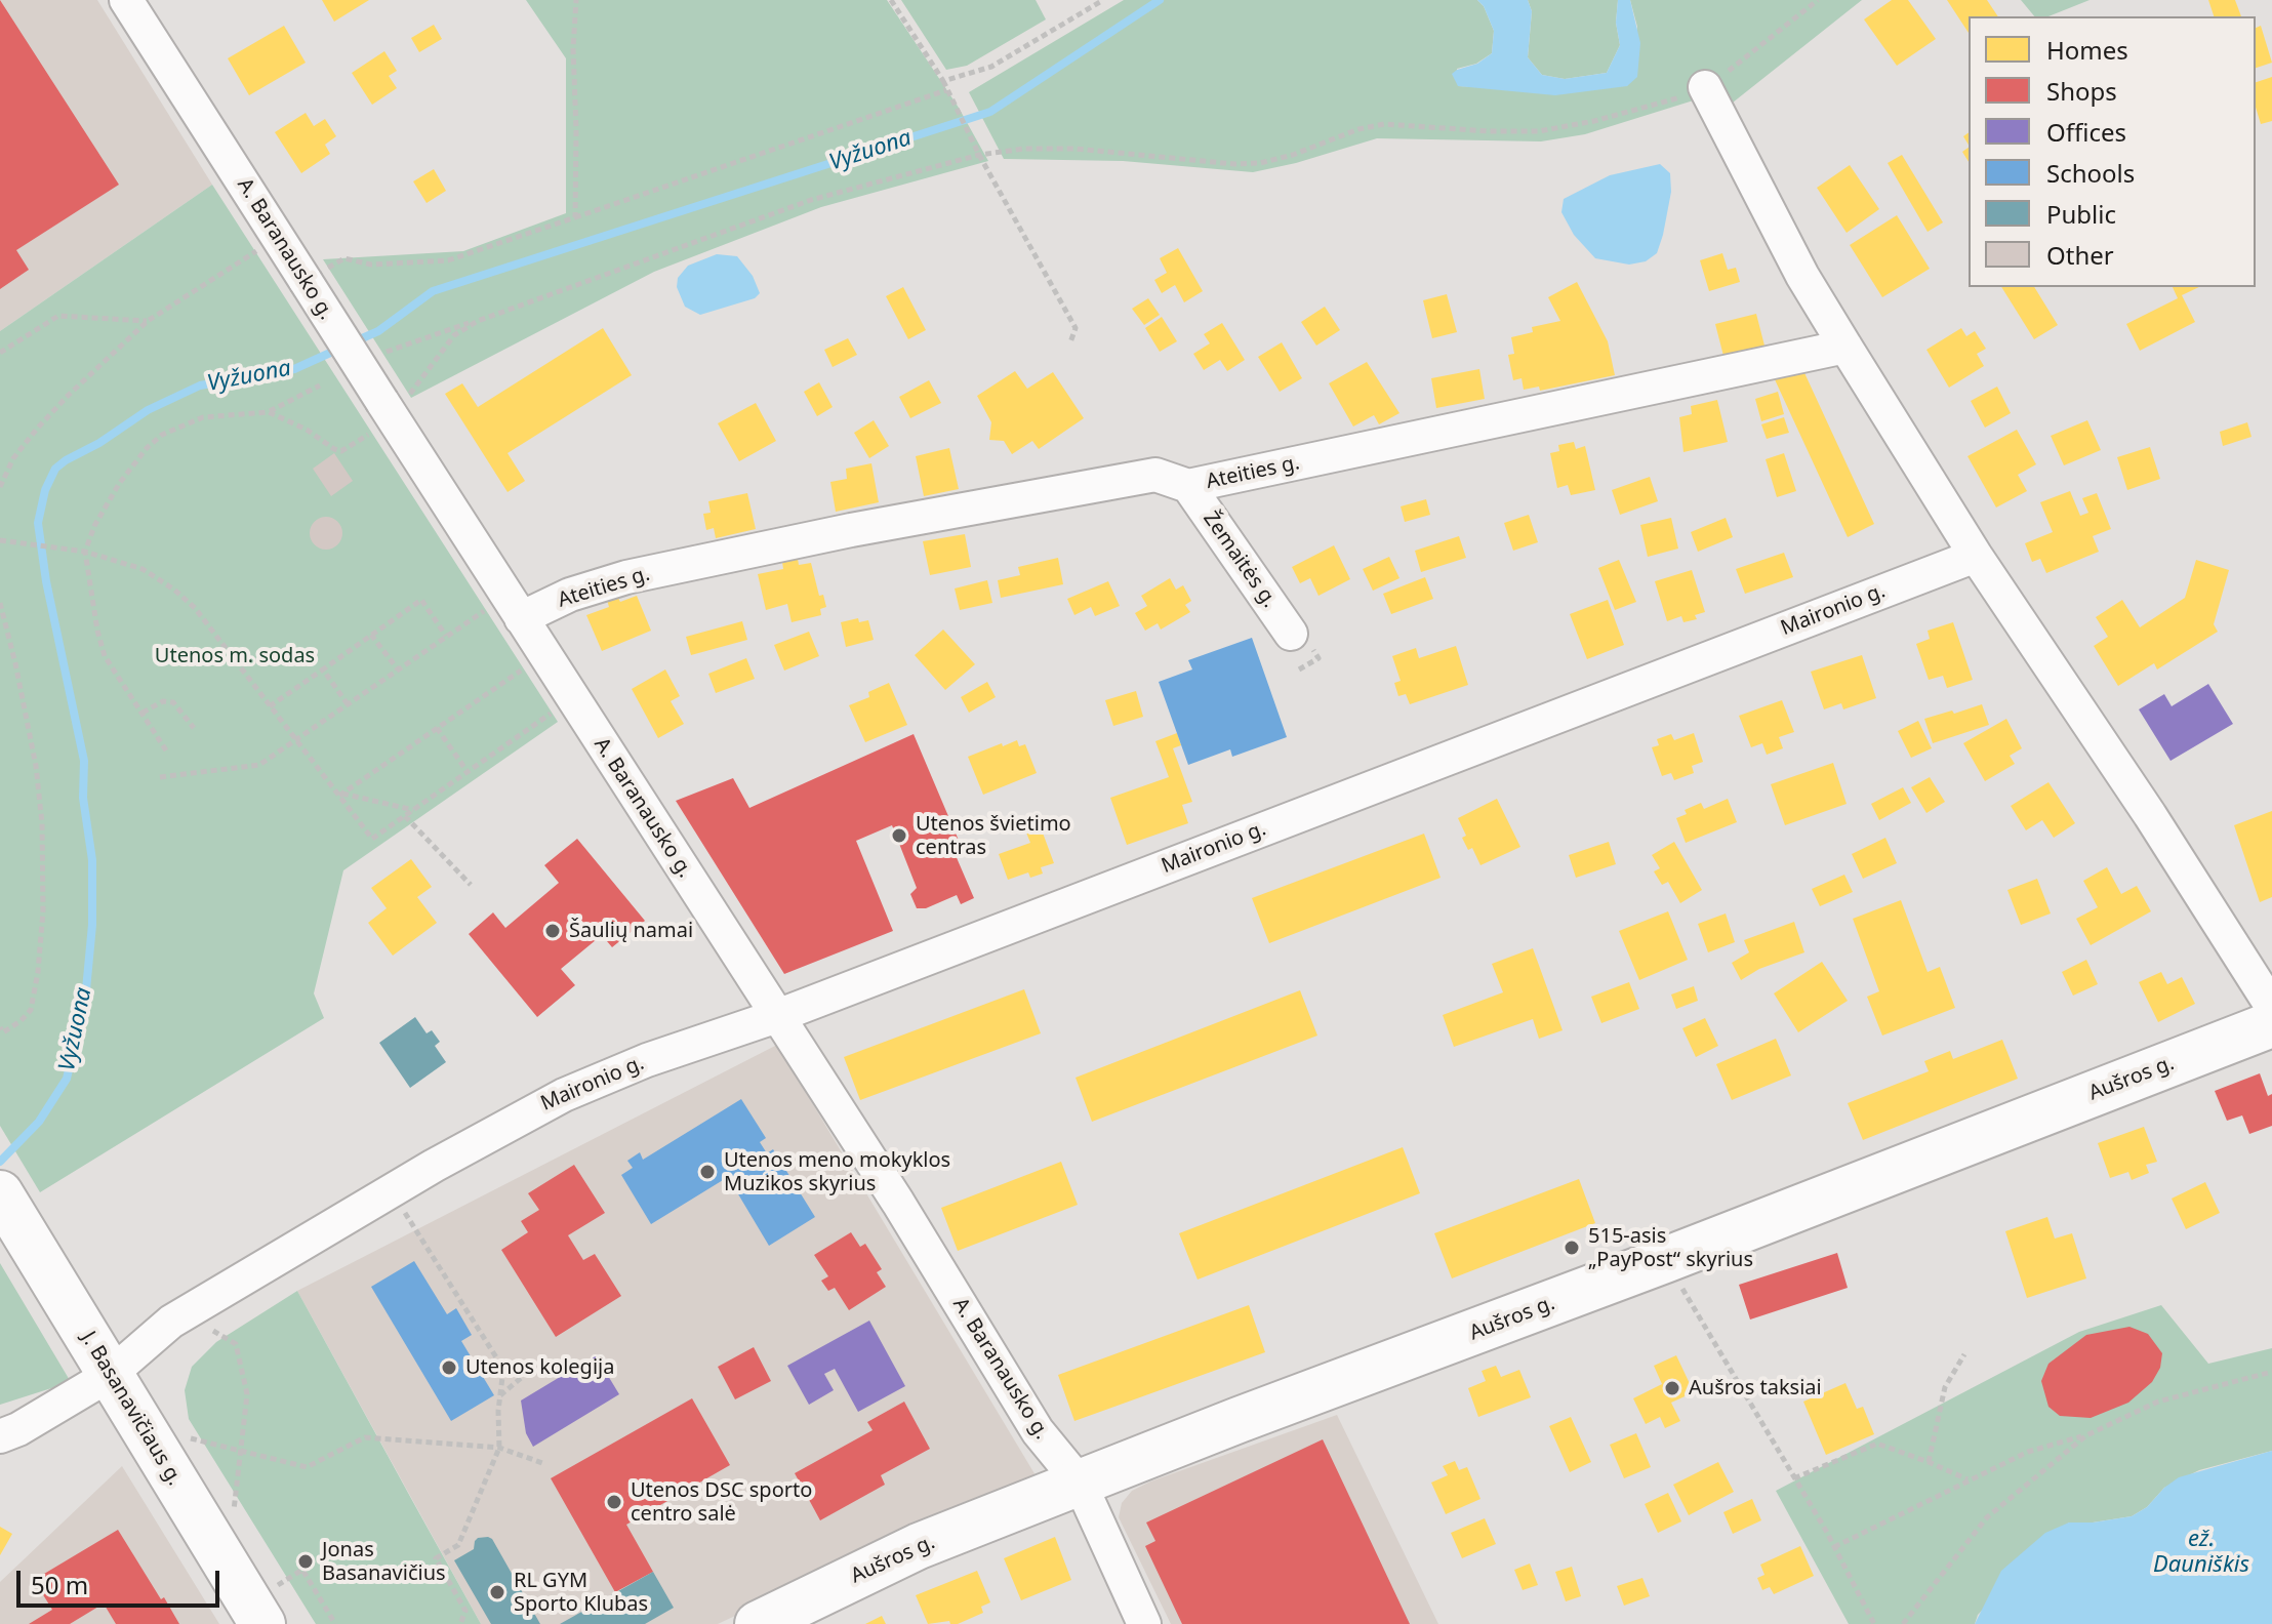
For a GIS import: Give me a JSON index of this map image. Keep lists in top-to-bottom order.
{
  "streets": {
    "street": [
      "A. Baranausko g.",
      "Ateities g.",
      "Žemaitės g.",
      "Maironio g.",
      "Aušros g.",
      "J. Basanavičiaus g."
    ]
  },
  "crossings": [
    ["A. Baranausko g.", "Ateities g."],
    ["A. Baranausko g.", "Maironio g."],
    ["A. Baranausko g.", "Aušros g."],
    ["Ateities g.", "Žemaitės g."],
    ["Maironio g.", "J. Basanavičiaus g."]
  ],
  "water": ["Vyžuona", "ež. Dauniškis"],
  "parks": ["Utenos m. sodas"],
  "places": [
    "Utenos švietimo centras",
    "Šaulių namai",
    "Utenos meno mokyklos Muzikos skyrius",
    "515-asis „PayPost“ skyrius",
    "Utenos kolegija",
    "Aušros taksiai",
    "Utenos DSC sporto centro salė",
    "Jonas Basanavičius",
    "RL GYM Sporto Klubas"
  ],
  "legend": [
    "Homes",
    "Shops",
    "Offices",
    "Schools",
    "Public",
    "Other"
  ],
  "scale_bar": "50 m"
}
